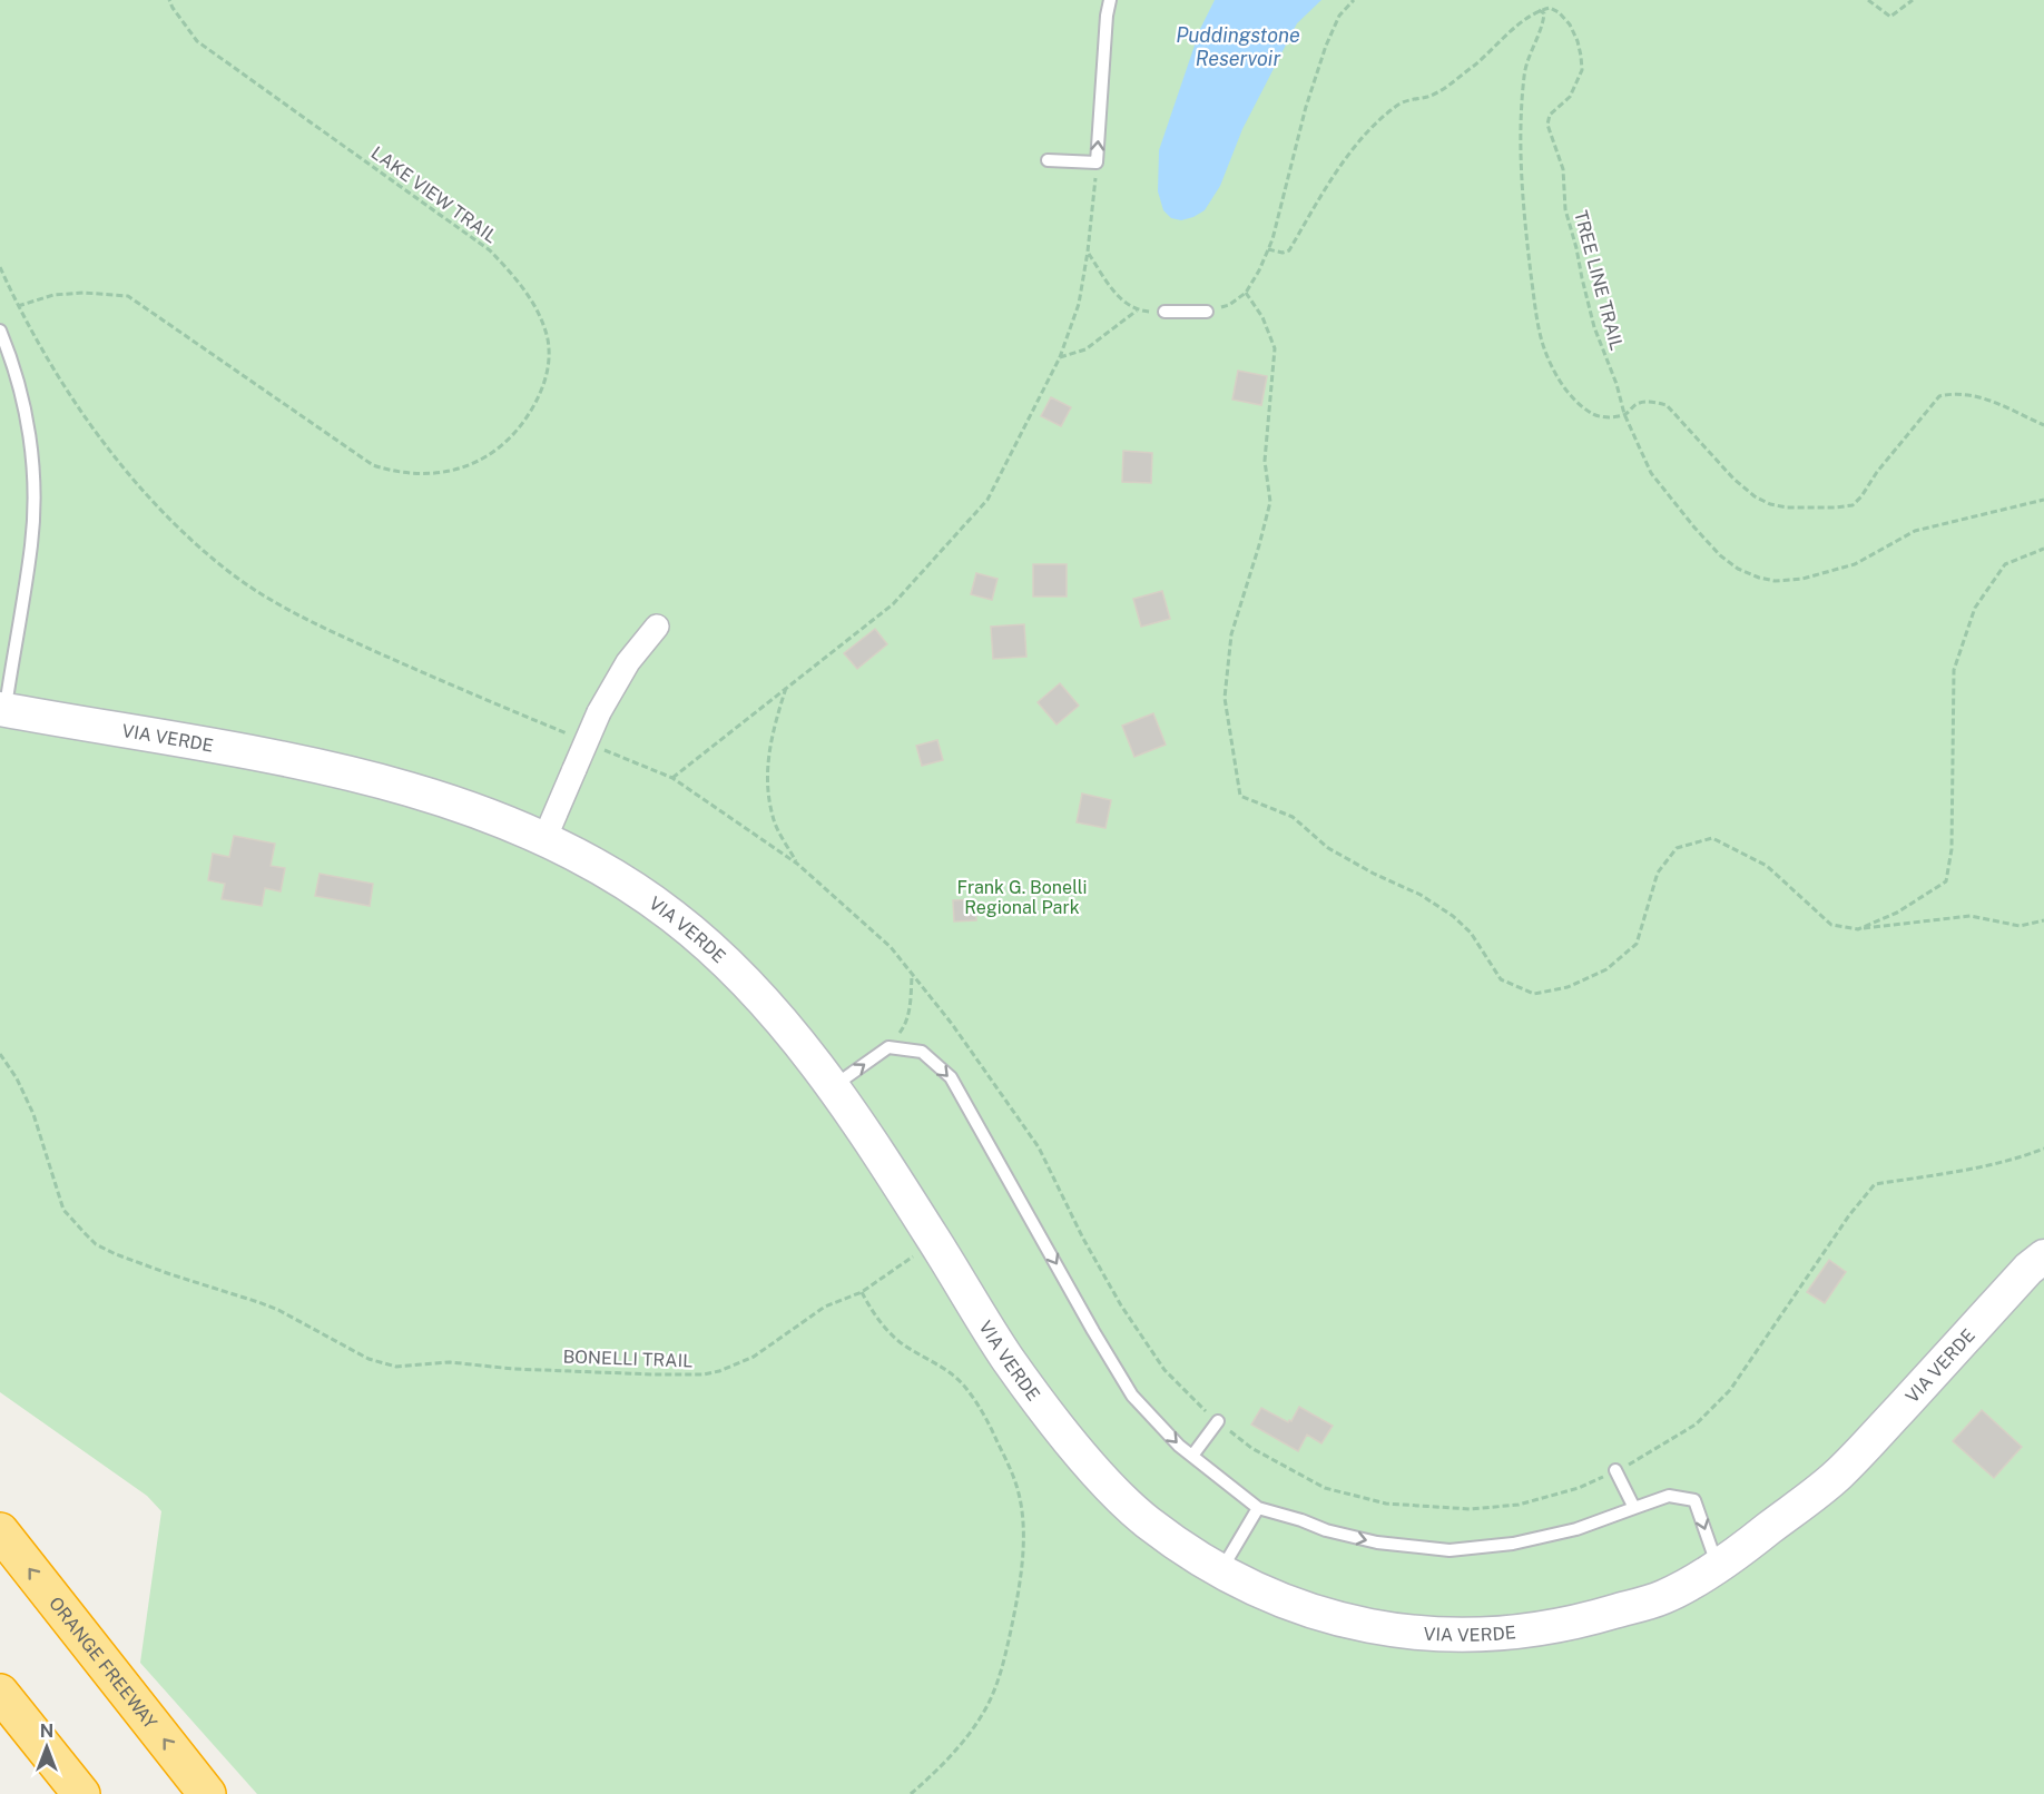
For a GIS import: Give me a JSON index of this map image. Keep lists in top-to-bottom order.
{
  "streets": {
    "highway": ["ORANGE FREEWAY"],
    "main road": ["VIA VERDE"],
    "path": ["LAKE VIEW TRAIL", "TREE LINE TRAIL", "BONELLI TRAIL"]
  },
  "crossings": [
    ["VIA VERDE", "BONELLI TRAIL"]
  ],
  "water": ["Puddingstone Reservoir"],
  "parks": ["Frank G. Bonelli Regional Park"],
  "north": "top"
}
